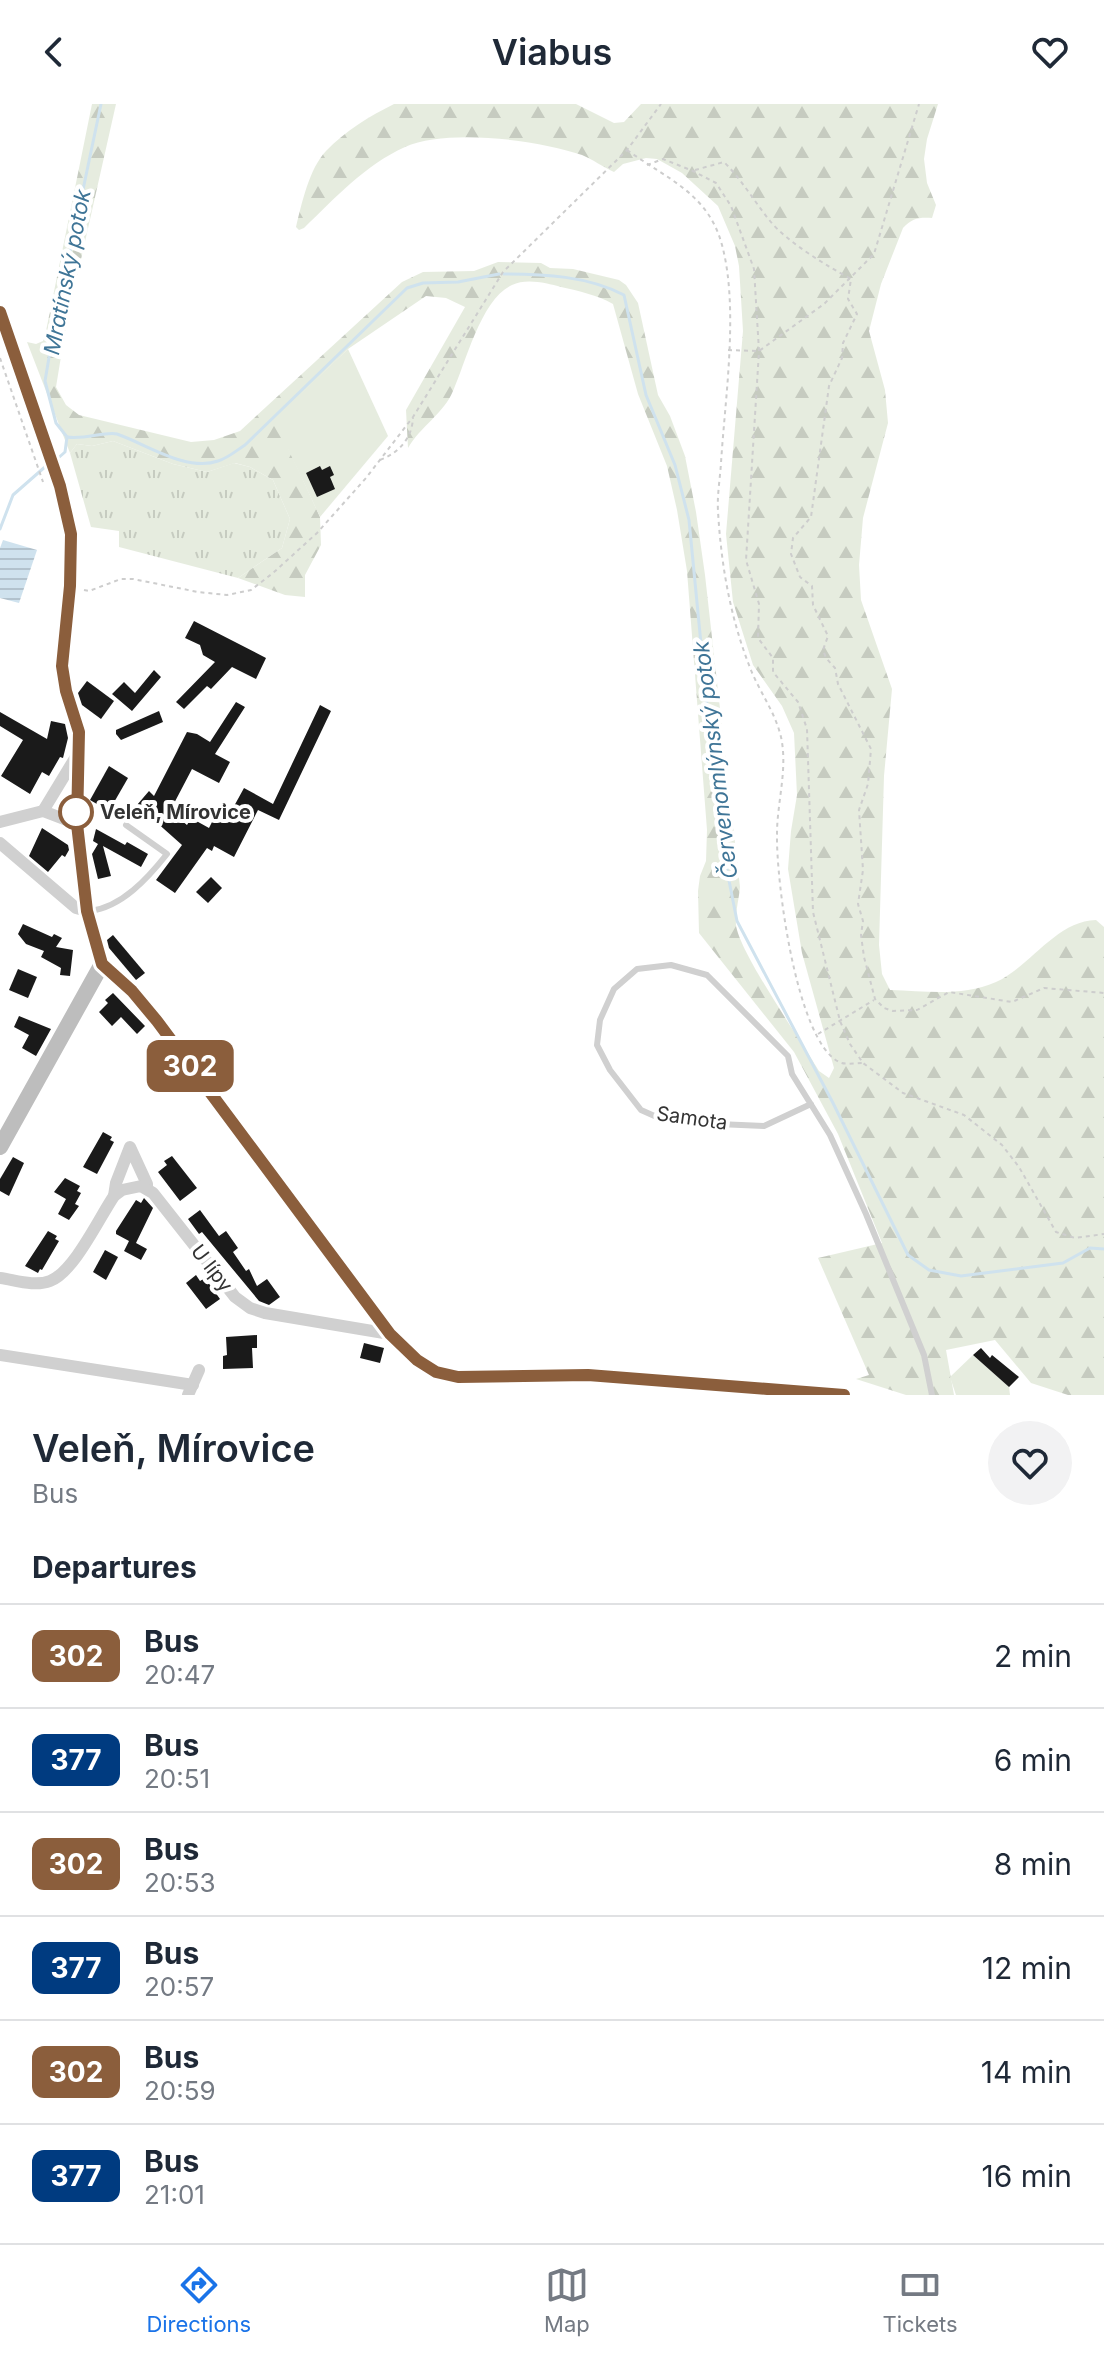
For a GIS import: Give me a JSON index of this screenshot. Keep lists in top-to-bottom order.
{
  "streets": {
    "street": ["U lípy"],
    "lane": ["Samota"]
  },
  "water": ["Mratínský potok", "Červenomlýnský potok"],
  "places": ["Veleň, Mírovice"],
  "lines": ["bus line 302"],
  "page": {
    "header": "Viabus",
    "on_map": "302",
    "heading": [
      ["Veleň, Mírovice", "Bus"],
      "Departures"
    ],
    "list": [
      {
        "mark": "302",
        "name": "Bus",
        "note": "20:47",
        "value": "2 min"
      },
      {
        "mark": "377",
        "name": "Bus",
        "note": "20:51",
        "value": "6 min"
      },
      {
        "mark": "302",
        "name": "Bus",
        "note": "20:53",
        "value": "8 min"
      },
      {
        "mark": "377",
        "name": "Bus",
        "note": "20:57",
        "value": "12 min"
      },
      {
        "mark": "302",
        "name": "Bus",
        "note": "20:59",
        "value": "14 min"
      },
      {
        "mark": "377",
        "name": "Bus",
        "note": "21:01",
        "value": "16 min"
      }
    ],
    "tabs": ["Directions", "Map", "Tickets"]
  }
}
